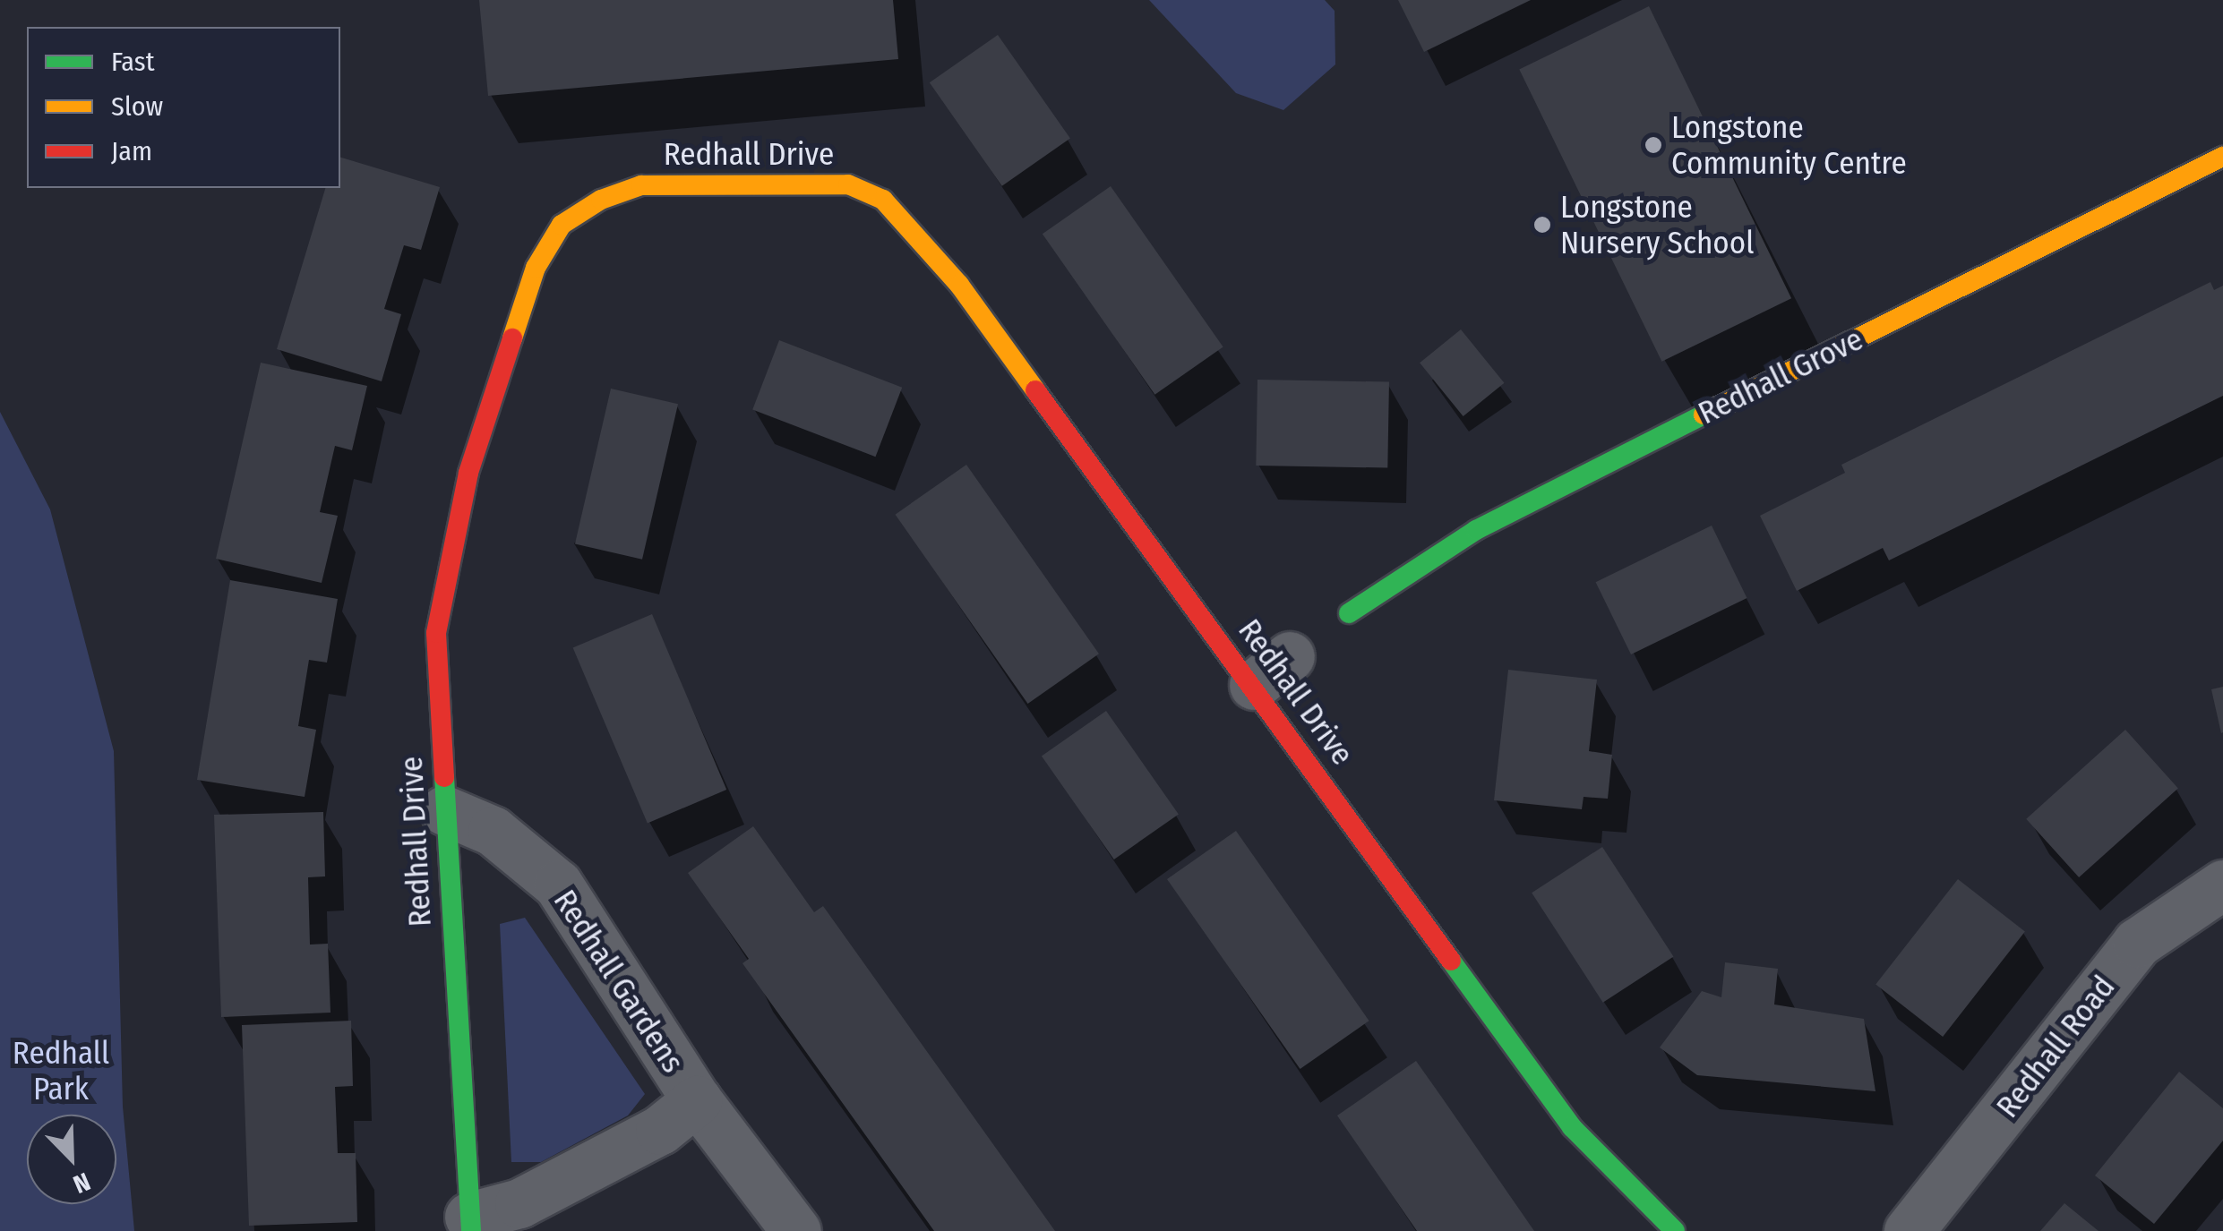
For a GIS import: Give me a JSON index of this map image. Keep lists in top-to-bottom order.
{
  "streets": {
    "street": [
      "Redhall Drive",
      "Redhall Grove",
      "Redhall Gardens",
      "Redhall Road"
    ]
  },
  "crossings": [
    ["Redhall Drive", "Redhall Gardens"]
  ],
  "parks": ["Redhall Park"],
  "places": ["Longstone Community Centre", "Longstone Nursery School"],
  "legend": ["Fast", "Slow", "Jam"],
  "north": "bottom right"
}
